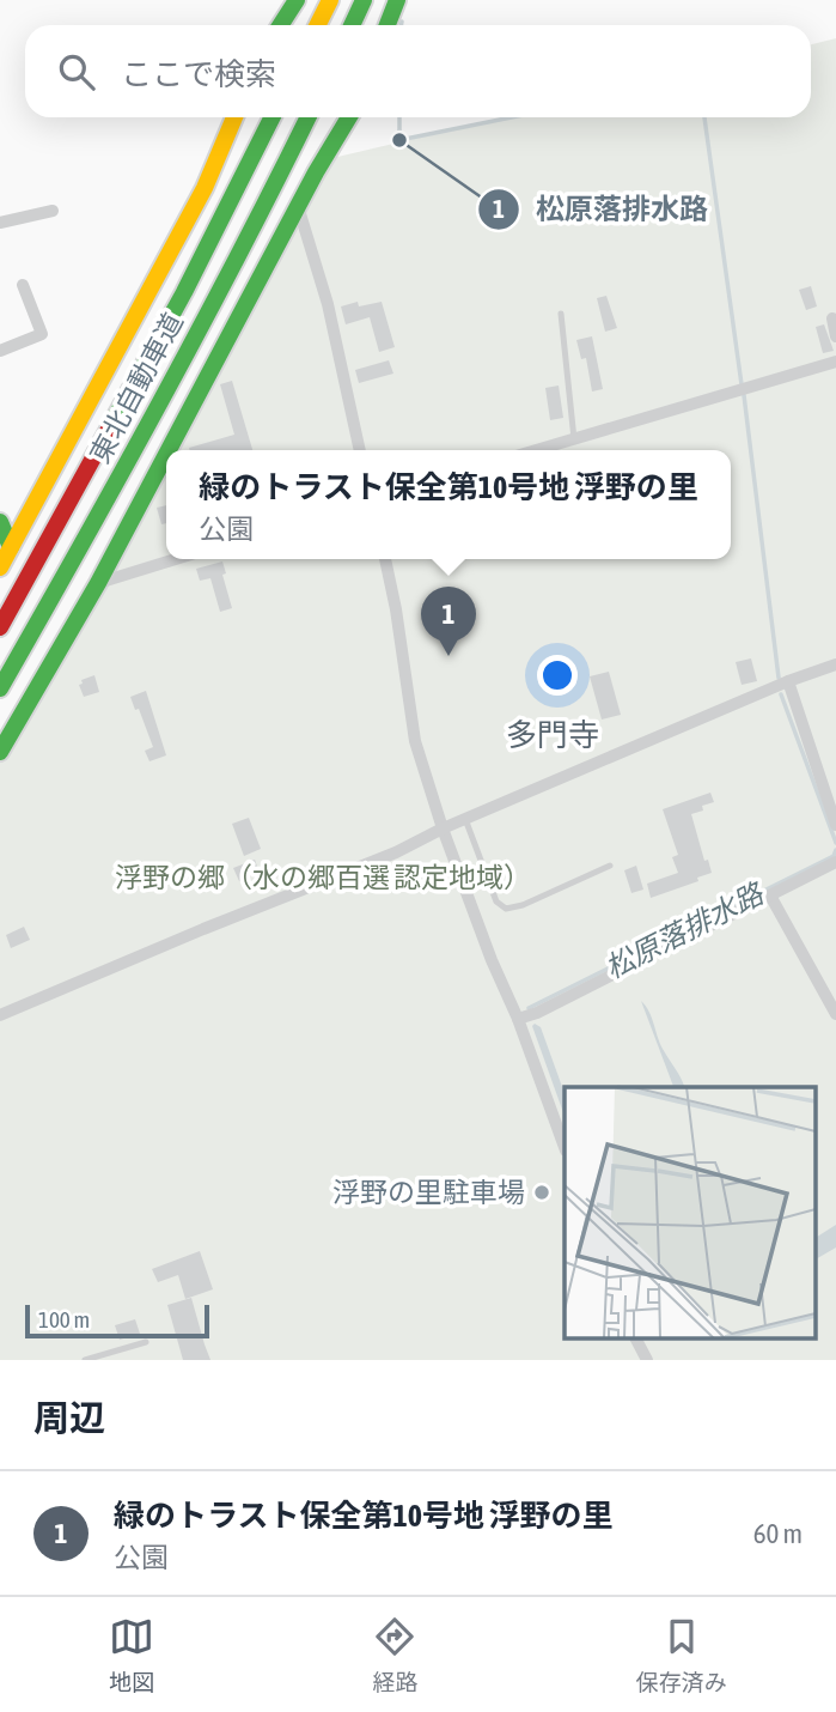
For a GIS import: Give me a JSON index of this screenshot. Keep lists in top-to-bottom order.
{
  "streets": {
    "main road": ["東北自動車道"]
  },
  "districts": ["多門寺"],
  "water": ["松原落排水路"],
  "parks": ["浮野の郷（水の郷百選 認定地域）"],
  "places": ["松原落排水路", "浮野の里駐車場"],
  "scale_bar": "100 m",
  "page": {
    "search": "ここで検索",
    "popup": ["緑のトラスト保全第10号地 浮野の里", "公園"],
    "pins": "1",
    "scale": "100 m",
    "heading": "周辺",
    "list": [
      {
        "mark": "1",
        "name": "緑のトラスト保全第10号地 浮野の里",
        "note": "公園",
        "value": "60 m"
      }
    ],
    "nav": ["地図", "経路", "保存済み"]
  }
}
